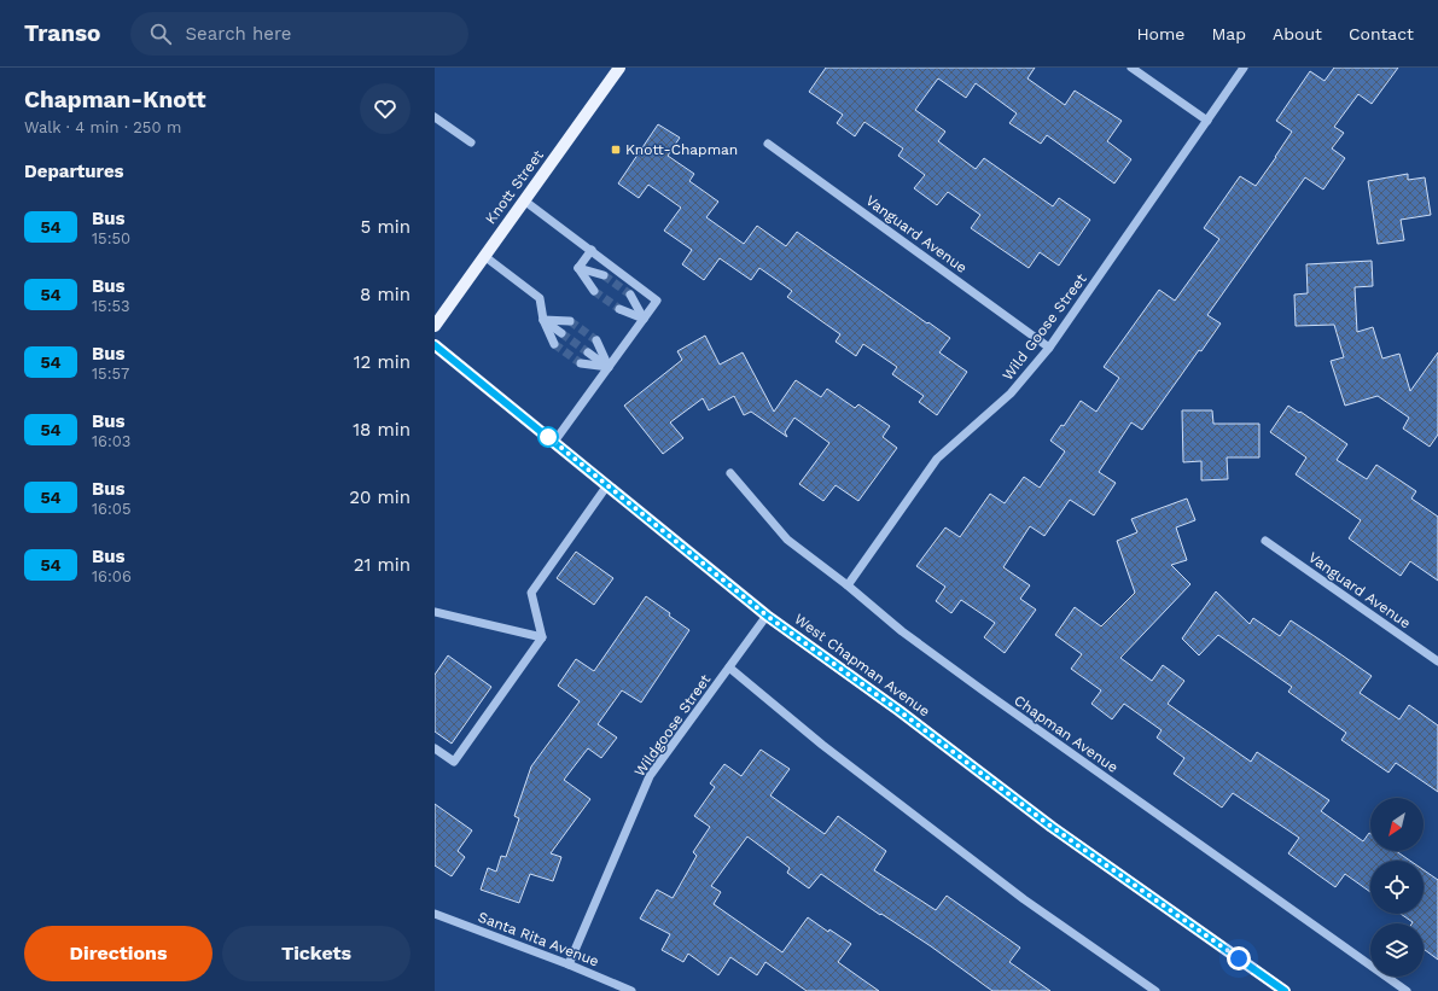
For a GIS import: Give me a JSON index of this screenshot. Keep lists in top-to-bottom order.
{
  "streets": {
    "main road": ["Knott Street", "West Chapman Avenue"],
    "street": [
      "Vanguard Avenue",
      "Wild Goose Street",
      "Wildgoose Street",
      "Chapman Avenue",
      "Santa Rita Avenue"
    ]
  },
  "crossings": [
    ["Vanguard Avenue", "Wild Goose Street"],
    ["Wild Goose Street", "Chapman Avenue"],
    ["West Chapman Avenue", "Wildgoose Street"],
    ["Wildgoose Street", "Santa Rita Avenue"]
  ],
  "places": {
    "transit": ["Knott-Chapman"]
  },
  "lines": ["bus line 54"],
  "north": "bottom left",
  "page": {
    "header": "Transo",
    "search": "Search here",
    "nav": [
      "Home",
      "Map",
      "About",
      "Contact"
    ],
    "heading": [
      ["Chapman-Knott", "Walk · 4 min · 250 m"],
      "Departures"
    ],
    "list": [
      {
        "mark": "54",
        "name": "Bus",
        "note": "15:50",
        "value": "5 min"
      },
      {
        "mark": "54",
        "name": "Bus",
        "note": "15:53",
        "value": "8 min"
      },
      {
        "mark": "54",
        "name": "Bus",
        "note": "15:57",
        "value": "12 min"
      },
      {
        "mark": "54",
        "name": "Bus",
        "note": "16:03",
        "value": "18 min"
      },
      {
        "mark": "54",
        "name": "Bus",
        "note": "16:05",
        "value": "20 min"
      },
      {
        "mark": "54",
        "name": "Bus",
        "note": "16:06",
        "value": "21 min"
      }
    ],
    "buttons": ["Directions", "Tickets"]
  }
}
